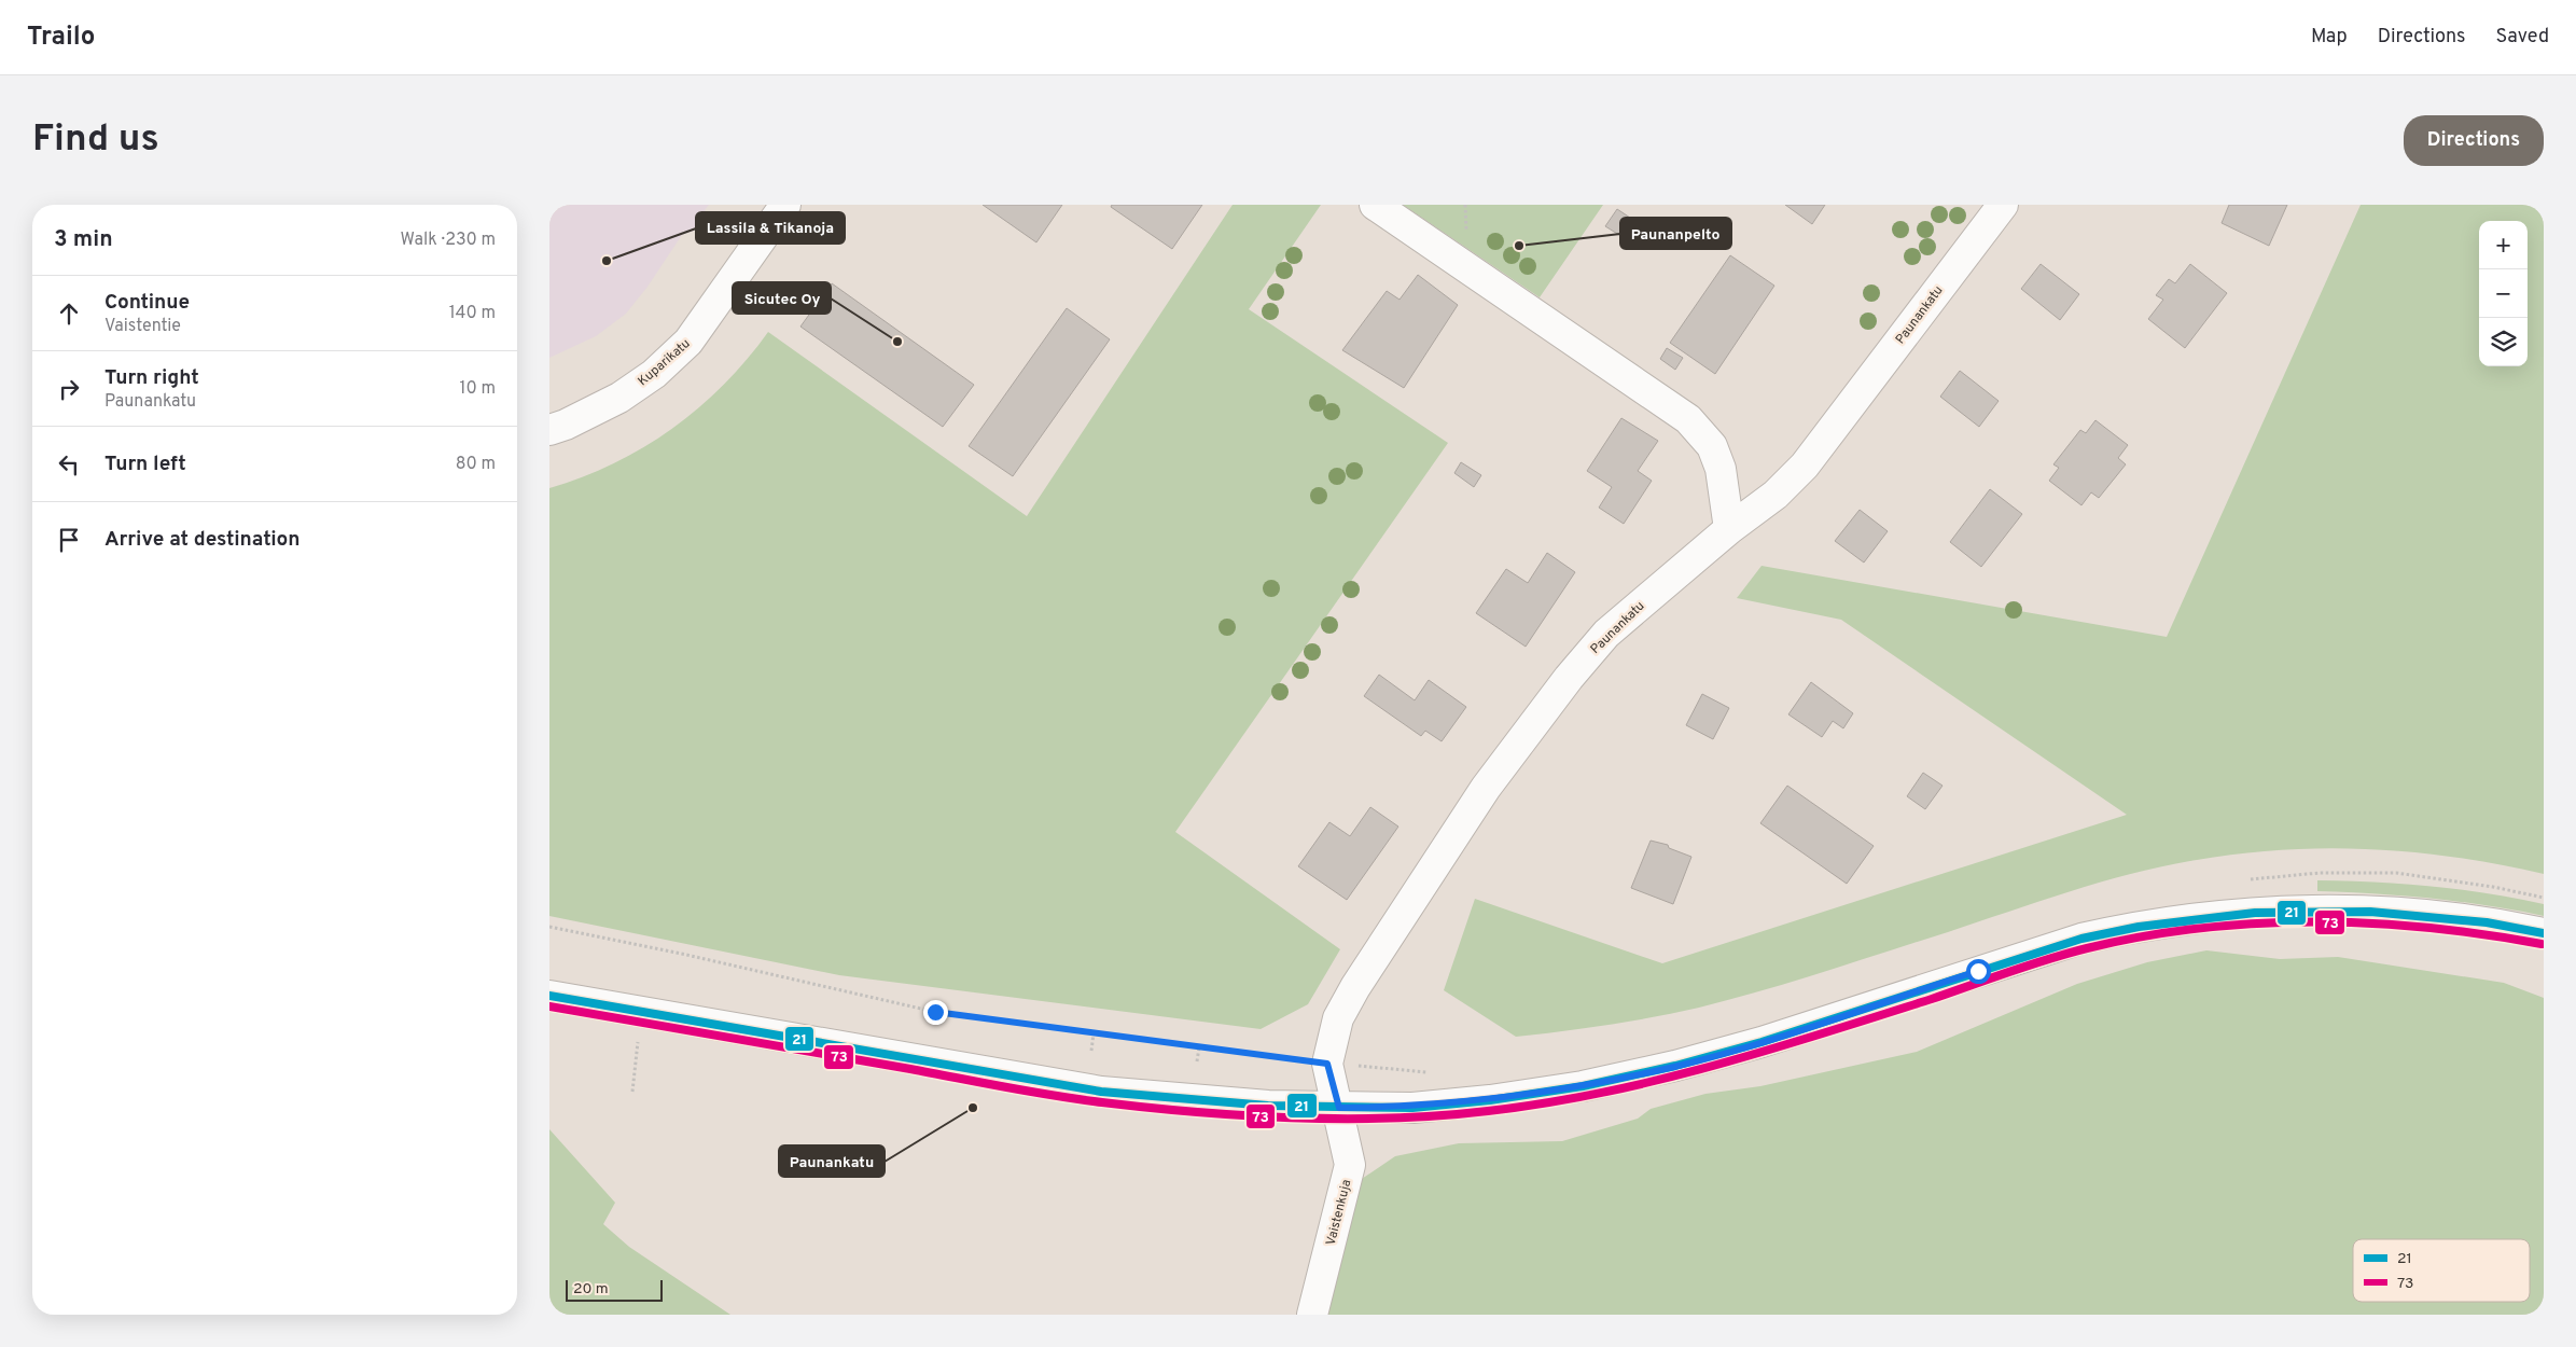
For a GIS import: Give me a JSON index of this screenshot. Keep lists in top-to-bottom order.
{
  "streets": {
    "street": ["Paunankatu", "Kuparikatu", "Vaistenkuja"]
  },
  "crossings": [
    ["Paunankatu", "Vaistenkuja"]
  ],
  "places": [
    "Paunanpelto",
    "Lassila & Tikanoja",
    "Sicutec Oy",
    "Paunankatu"
  ],
  "lines": ["transit line 21", "transit line 73"],
  "legend": ["21", "73"],
  "scale_bar": "20 m",
  "page": {
    "header": "Trailo",
    "nav": ["Map", "Directions", "Saved"],
    "buttons": "Directions",
    "title": "Find us",
    "heading": ["3 min", "Walk · 230 m"],
    "map_buttons": ["+", "−"],
    "list": [
      ["Continue", "Vaistentie", "140 m"],
      ["Turn right", "Paunankatu", "10 m"],
      ["Turn left", "80 m"],
      "Arrive at destination"
    ],
    "scale": "20 m"
  }
}
